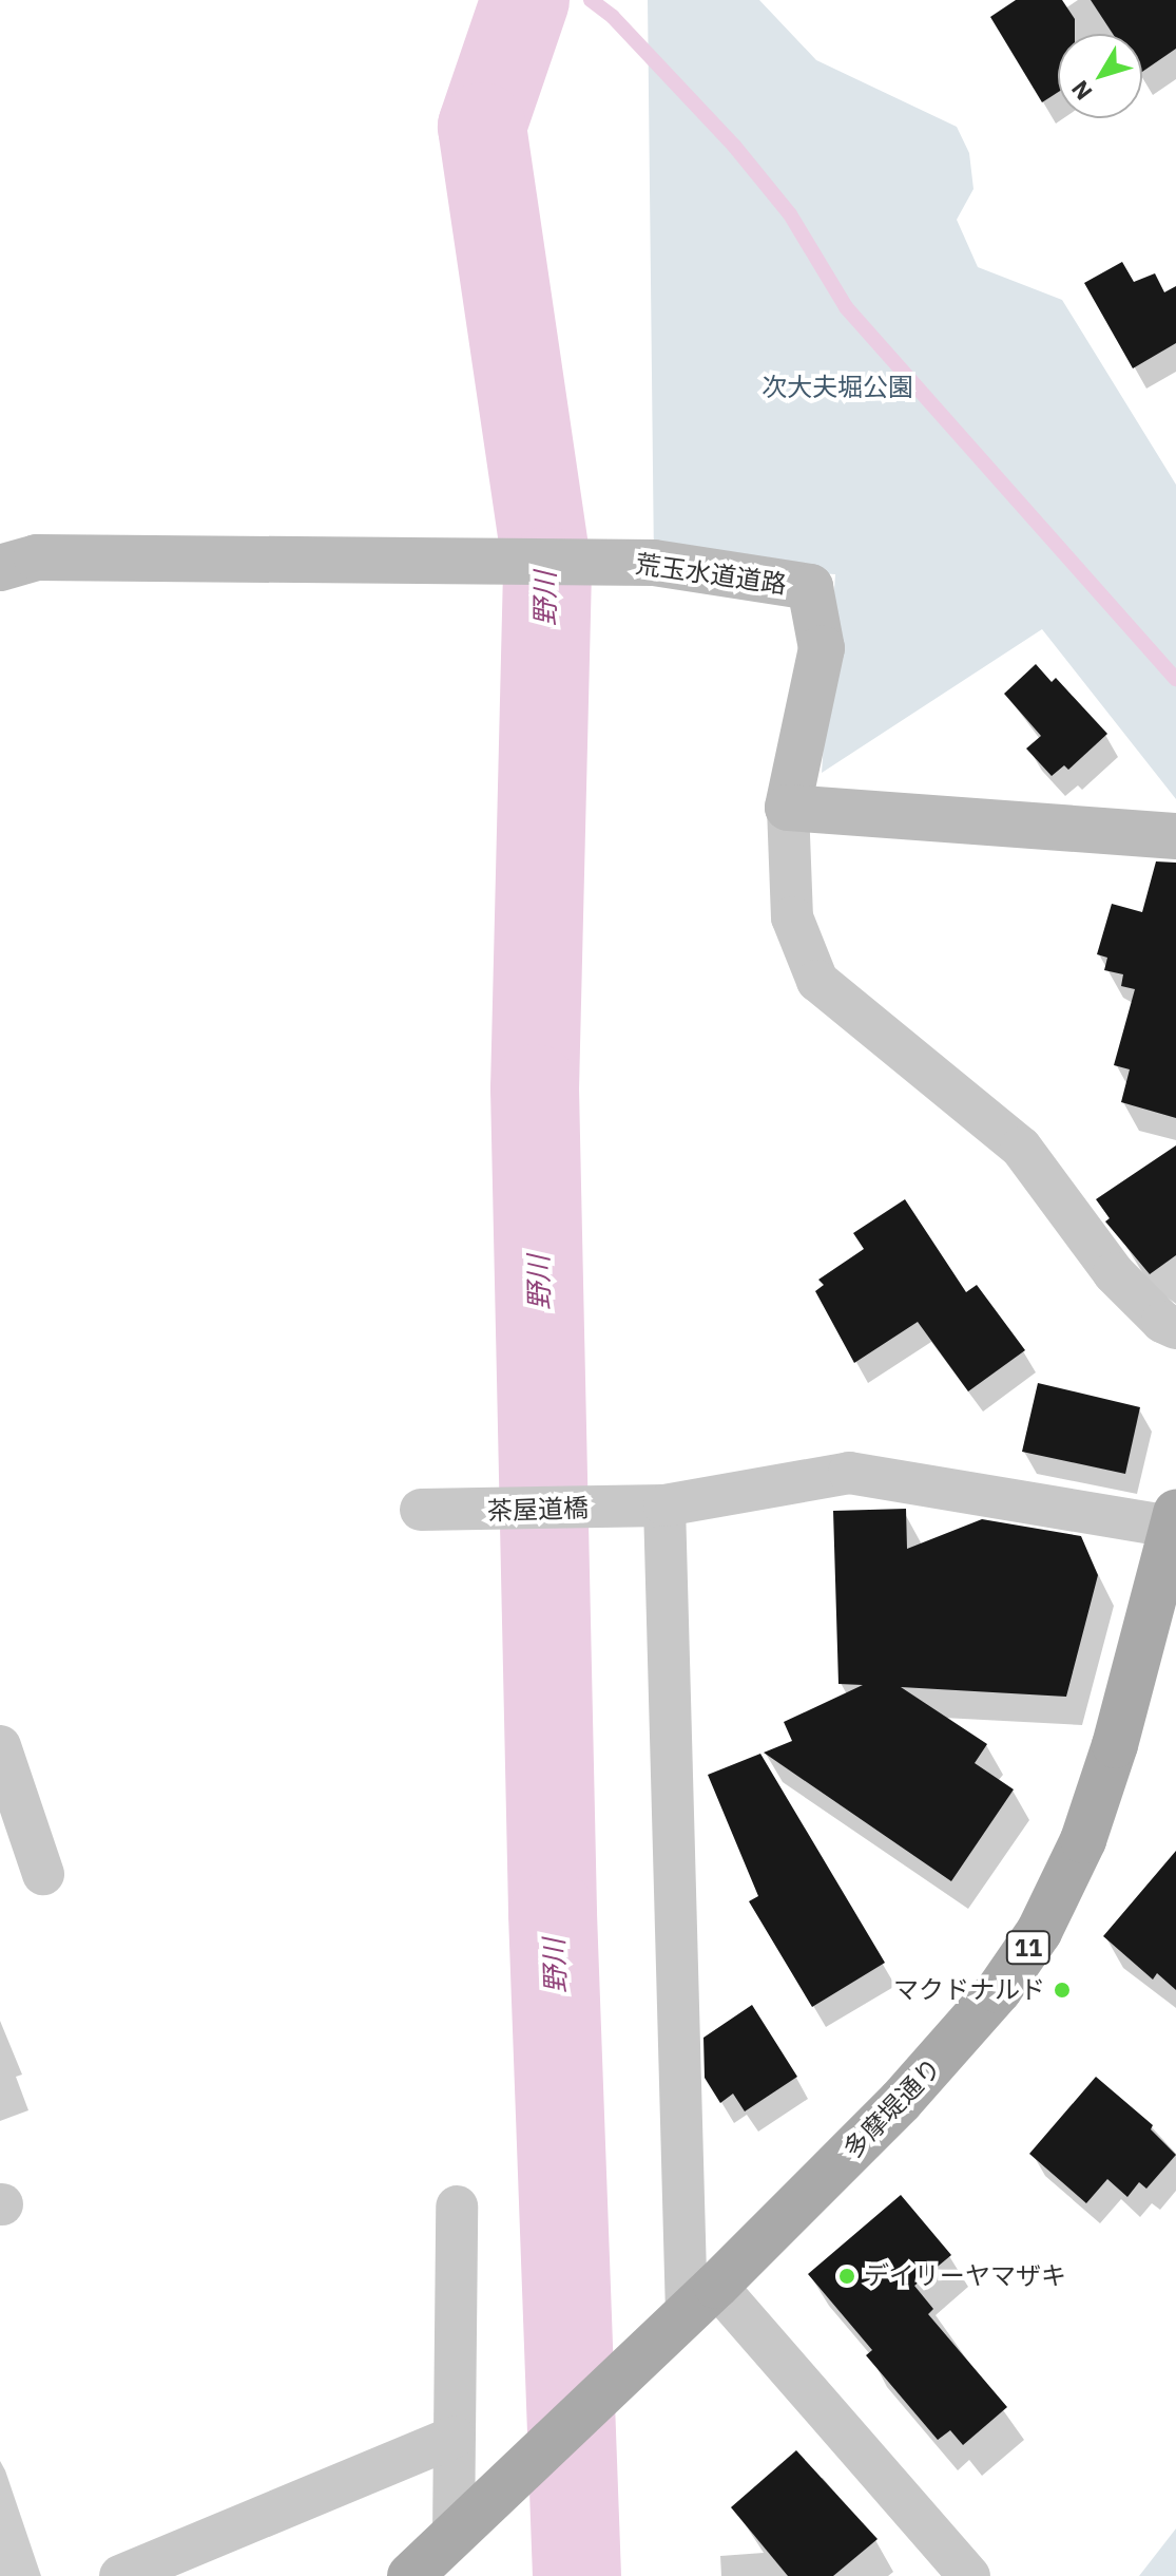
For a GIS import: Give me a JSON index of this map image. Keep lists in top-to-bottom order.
{
  "streets": {
    "main road": ["荒玉水道道路", "11", "多摩堤通り"],
    "street": ["茶屋道橋"]
  },
  "crossings": [
    ["茶屋道橋", "多摩堤通り"]
  ],
  "water": ["野川"],
  "parks": ["次大夫堀公園"],
  "places": ["マクドナルド", "デイリーヤマザキ"],
  "north": "bottom left"
}
